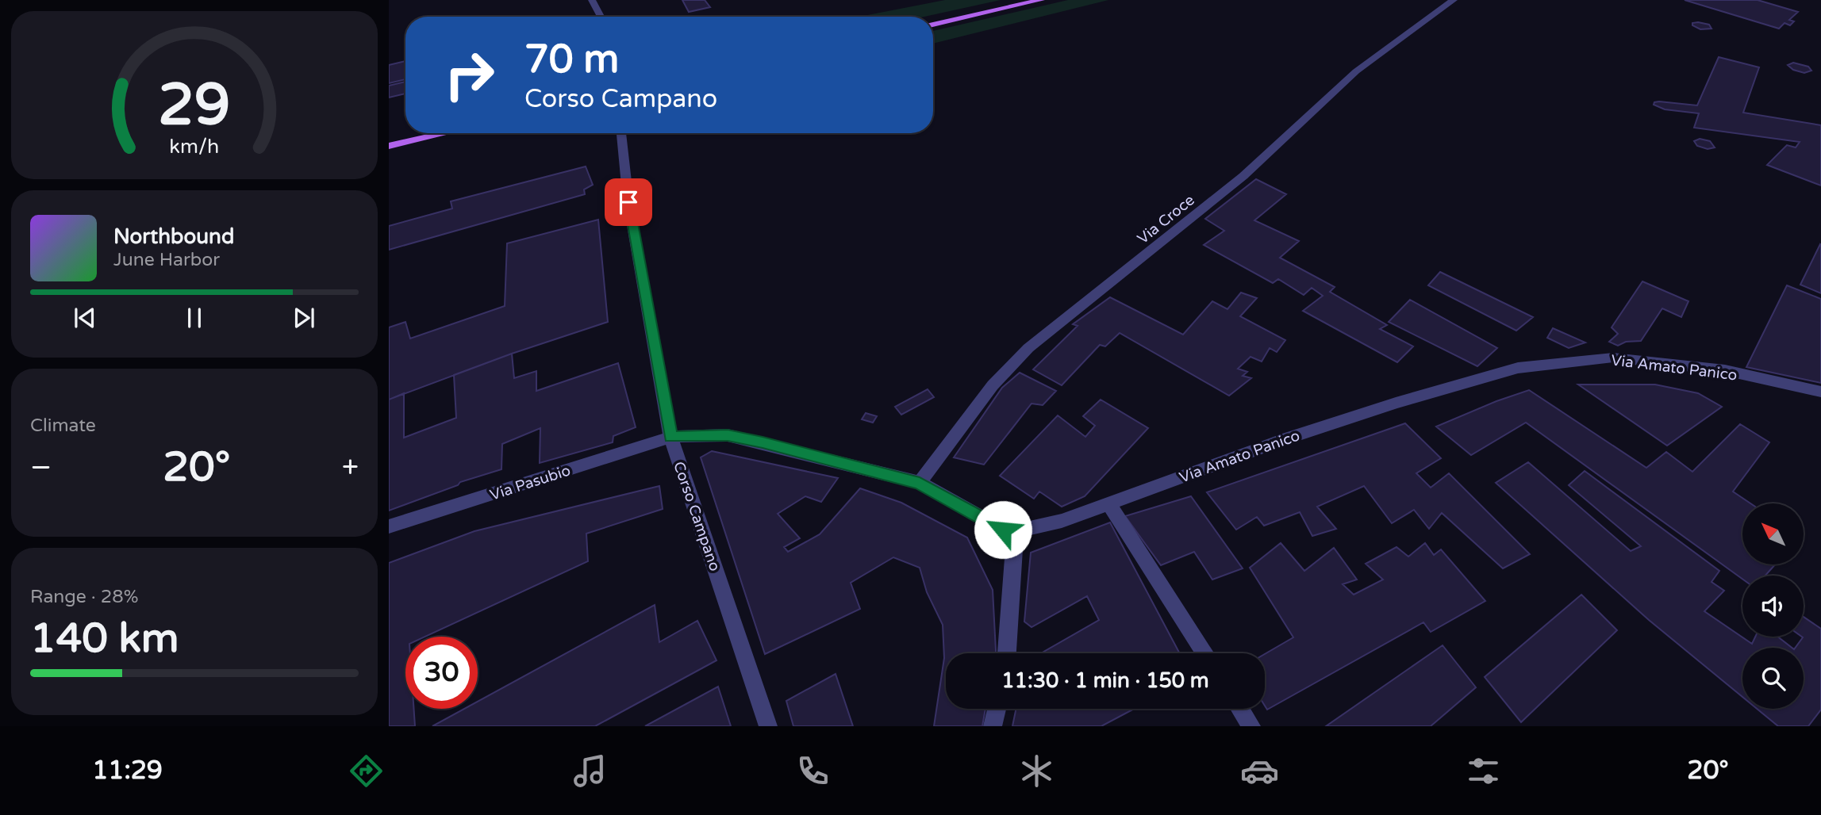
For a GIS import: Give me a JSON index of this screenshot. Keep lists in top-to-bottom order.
{
  "streets": {
    "street": [
      "Via Croce",
      "Via Amato Panico",
      "Via Pasubio",
      "Corso Campano"
    ]
  },
  "crossings": [
    ["Via Pasubio", "Corso Campano"]
  ],
  "north": "top left",
  "page": {
    "turn": ["70 m", "Corso Campano"],
    "song": ["Northbound", "June Harbor"],
    "tile": [
      "Climate",
      ["Range · 28%", "140 km"]
    ],
    "heat": ["−", "20°", "+"],
    "limit": "30",
    "trip": "11:30 · 1 min · 150 m",
    "tabs": ["11:29", "20°"],
    "gauge": ["29", "km/h"]
  }
}
